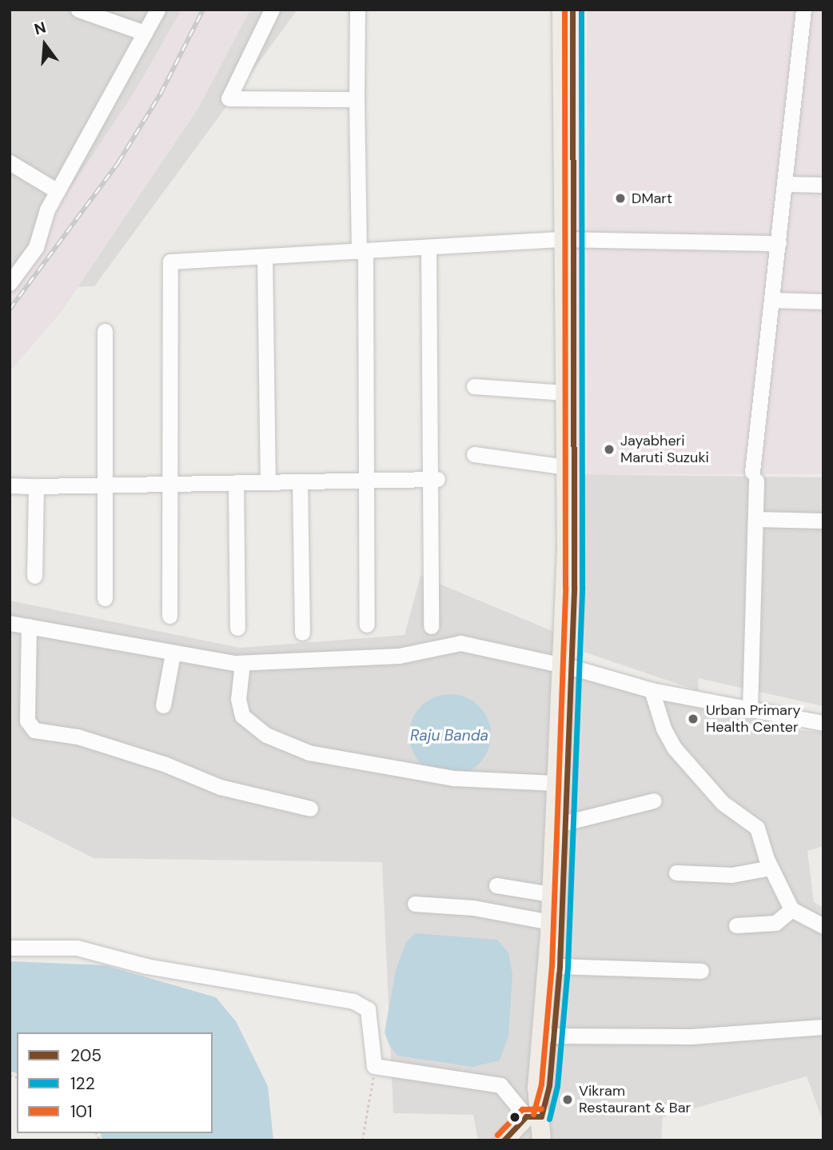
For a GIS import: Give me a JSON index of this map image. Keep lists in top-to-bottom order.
{
  "water": ["Raju Banda"],
  "places": [
    "DMart",
    "Jayabheri Maruti Suzuki",
    "Urban Primary Health Center",
    "Vikram Restaurant & Bar"
  ],
  "lines": ["transit line 205", "transit line 122", "transit line 101"],
  "legend": ["205", "122", "101"],
  "north": "top"
}
